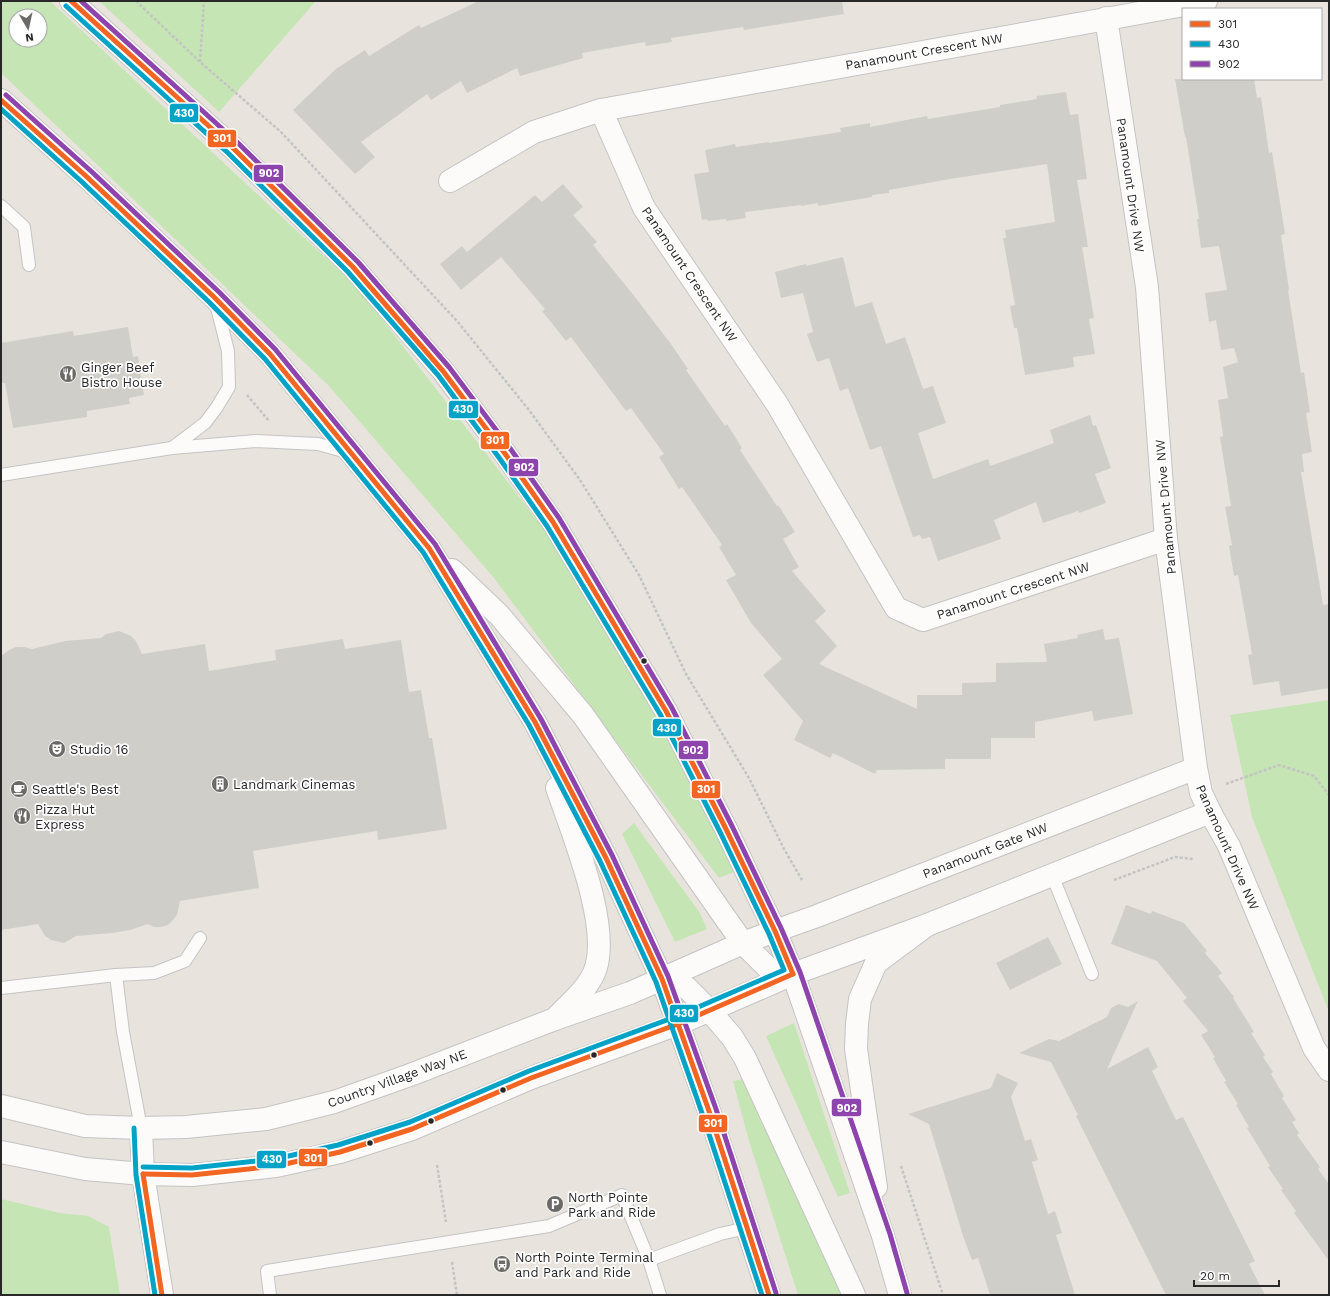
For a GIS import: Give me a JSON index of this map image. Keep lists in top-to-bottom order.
{
  "streets": {
    "street": [
      "Panamount Crescent NW",
      "Panamount Drive NW",
      "Panamount Gate NW",
      "Country Village Way NE"
    ]
  },
  "crossings": [
    ["Panamount Crescent NW", "Panamount Drive NW"],
    ["Panamount Drive NW", "Panamount Gate NW"],
    ["Panamount Gate NW", "Country Village Way NE"]
  ],
  "places": {
    "restaurant": ["Ginger Beef Bistro House", "Pizza Hut Express"],
    "theatre": ["Studio 16"],
    "building": ["Landmark Cinemas"],
    "cafe": ["Seattle's Best"],
    "parking": ["North Pointe Park and Ride"],
    "bus stop": ["North Pointe Terminal and Park and Ride"]
  },
  "lines": ["transit line 301", "transit line 902", "transit line 430"],
  "legend": ["301", "430", "902"],
  "scale_bar": "20 m",
  "north": "bottom"
}
